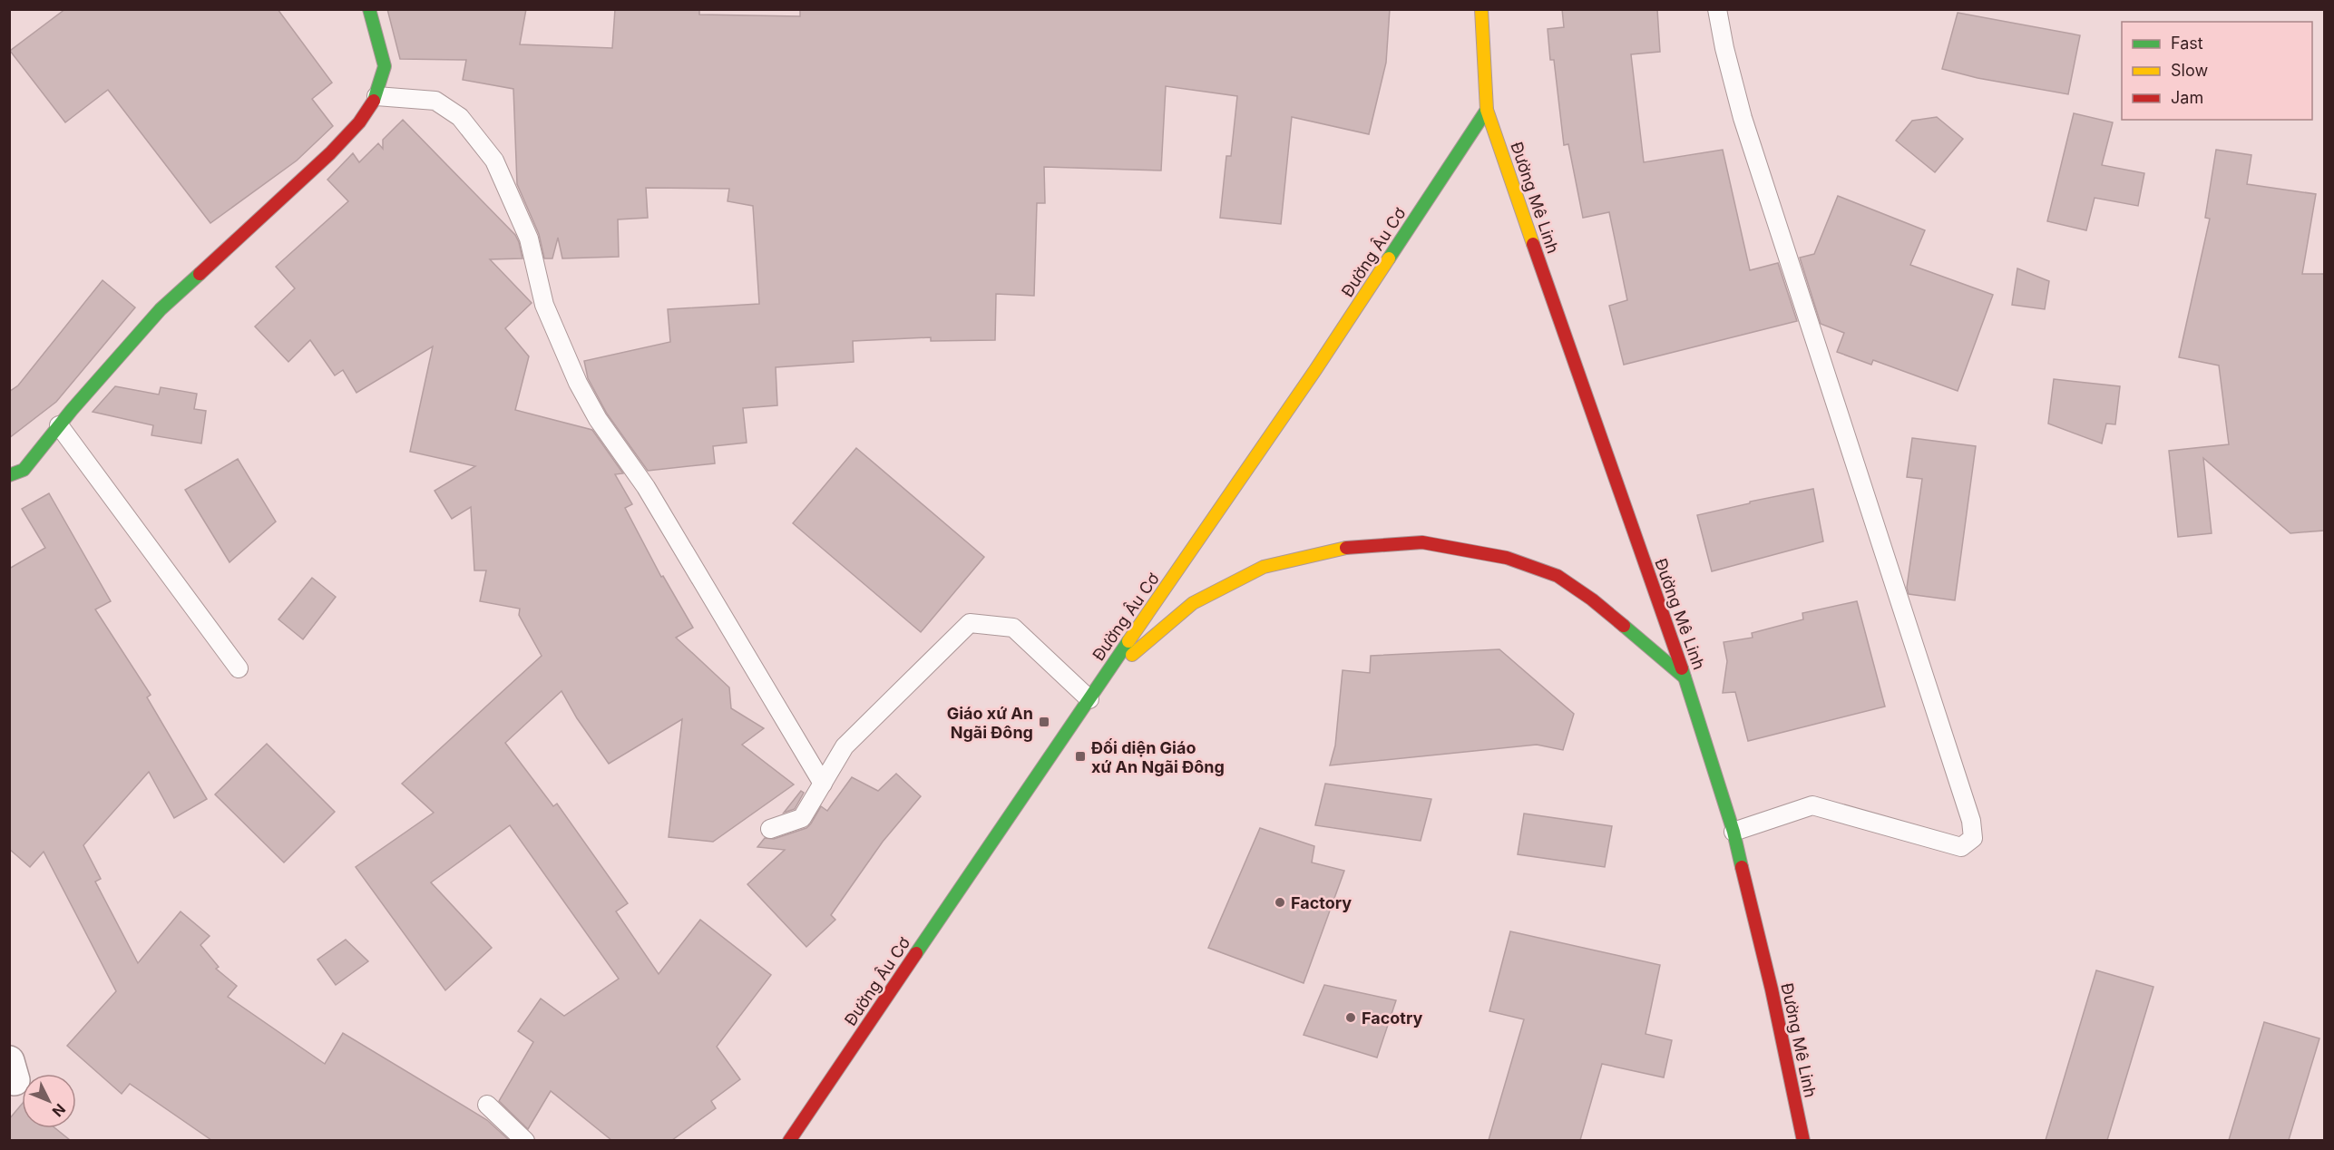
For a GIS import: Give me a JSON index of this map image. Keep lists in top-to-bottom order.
{
  "streets": {
    "main road": ["Đường Mê Linh", "Đường Âu Cơ"]
  },
  "crossings": [
    ["Đường Mê Linh", "Đường Âu Cơ"]
  ],
  "places": {
    "transit": ["Giáo xứ An Ngãi Đông", "Đối diện Giáo xứ An Ngãi Đông"],
    "other": ["Factory", "Facotry"]
  },
  "legend": ["Fast", "Slow", "Jam"],
  "north": "bottom right"
}
